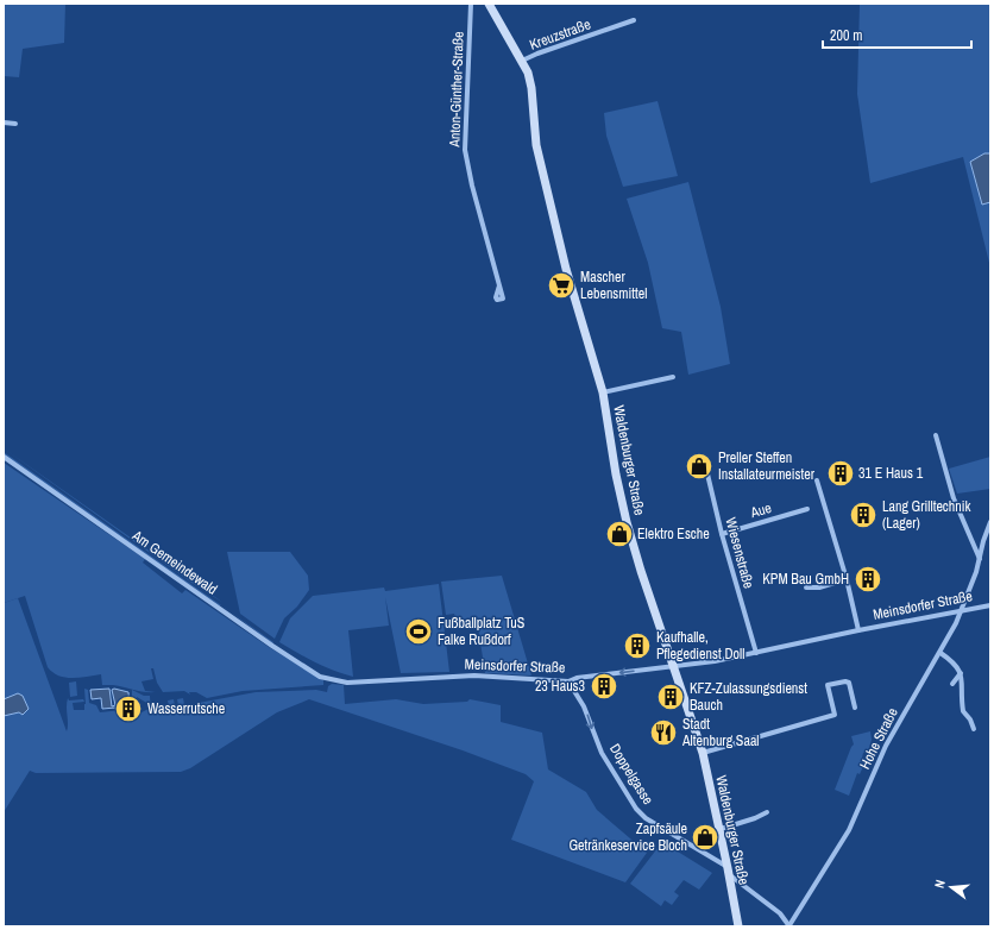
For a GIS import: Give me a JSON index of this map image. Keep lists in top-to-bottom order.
{
  "streets": {
    "main road": ["Waldenburger Straße"],
    "street": [
      "Kreuzstraße",
      "Anton-Günther-Straße",
      "Aue",
      "Wiesenstraße",
      "Am Gemeindewald",
      "Meinsdorfer Straße",
      "Hohe Straße",
      "Doppelgasse"
    ]
  },
  "crossings": [
    ["Kreuzstraße", "Waldenburger Straße"],
    ["Waldenburger Straße", "Meinsdorfer Straße"],
    ["Waldenburger Straße", "Doppelgasse"],
    ["Aue", "Wiesenstraße"],
    ["Wiesenstraße", "Meinsdorfer Straße"],
    ["Am Gemeindewald", "Meinsdorfer Straße"],
    ["Meinsdorfer Straße", "Hohe Straße"],
    ["Meinsdorfer Straße", "Doppelgasse"],
    ["Hohe Straße", "Doppelgasse"]
  ],
  "one_way": ["Doppelgasse"],
  "places": {
    "supermarket": ["Mascher Lebensmittel"],
    "shop": ["Preller Steffen Installateurmeister", "Elektro Esche", "Zapfsäule Getränkeservice Bloch"],
    "building": [
      "31 E Haus 1",
      "Lang Grilltechnik (Lager)",
      "KPM Bau GmbH",
      "Kaufhalle, Pflegedienst Doll",
      "23 Haus3",
      "KFZ-Zulassungsdienst Bauch",
      "Wasserrutsche"
    ],
    "sports": ["Fußballplatz TuS Falke Rußdorf"],
    "restaurant": ["Stadt Altenburg Saal"]
  },
  "scale_bar": "200 m",
  "north": "left"
}
